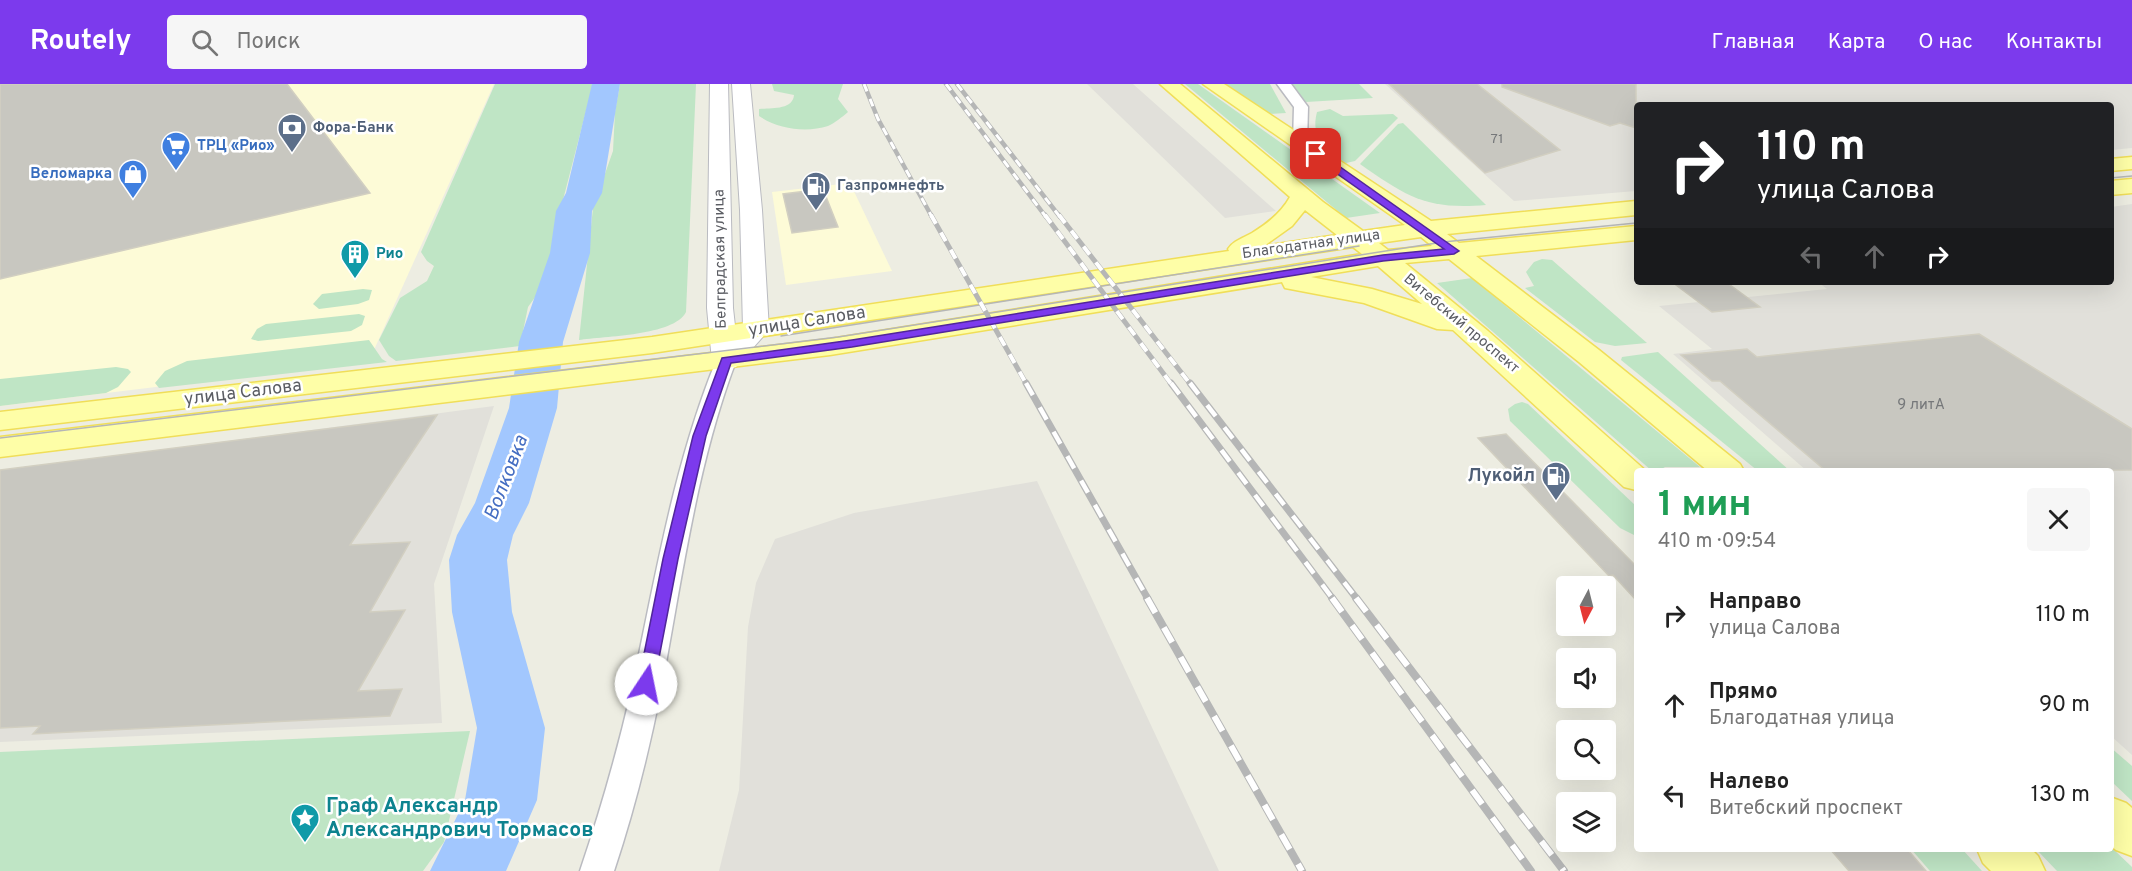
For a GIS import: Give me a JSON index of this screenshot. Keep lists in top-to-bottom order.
{
  "streets": {
    "main road": ["Благодатная улица", "улица Салова", "Витебский проспект"],
    "street": ["Белградская улица"]
  },
  "crossings": [
    ["Благодатная улица", "улица Салова"],
    ["Благодатная улица", "Витебский проспект"],
    ["Белградская улица", "улица Салова"]
  ],
  "water": ["Волковка"],
  "places": {
    "bank": ["Фора-Банк"],
    "supermarket": ["ТРЦ «Рио»"],
    "shop": ["Веломарка"],
    "fuel station": ["Газпромнефть", "Лукойл"],
    "building": ["Рио"],
    "place": ["Граф Александр Александрович Тормасов"]
  },
  "house_numbers": ["71", "9 литА"],
  "north": "bottom",
  "page": {
    "header": "Routely",
    "search": "Поиск",
    "nav": [
      "Главная",
      "Карта",
      "О нас",
      "Контакты"
    ],
    "turn": ["110 m", "улица Салова"],
    "heading": ["1 мин", "410 m · 09:54"],
    "list": [
      {
        "name": "Направо",
        "note": "улица Салова",
        "value": "110 m"
      },
      {
        "name": "Прямо",
        "note": "Благодатная улица",
        "value": "90 m"
      },
      {
        "name": "Налево",
        "note": "Витебский проспект",
        "value": "130 m"
      }
    ]
  }
}
